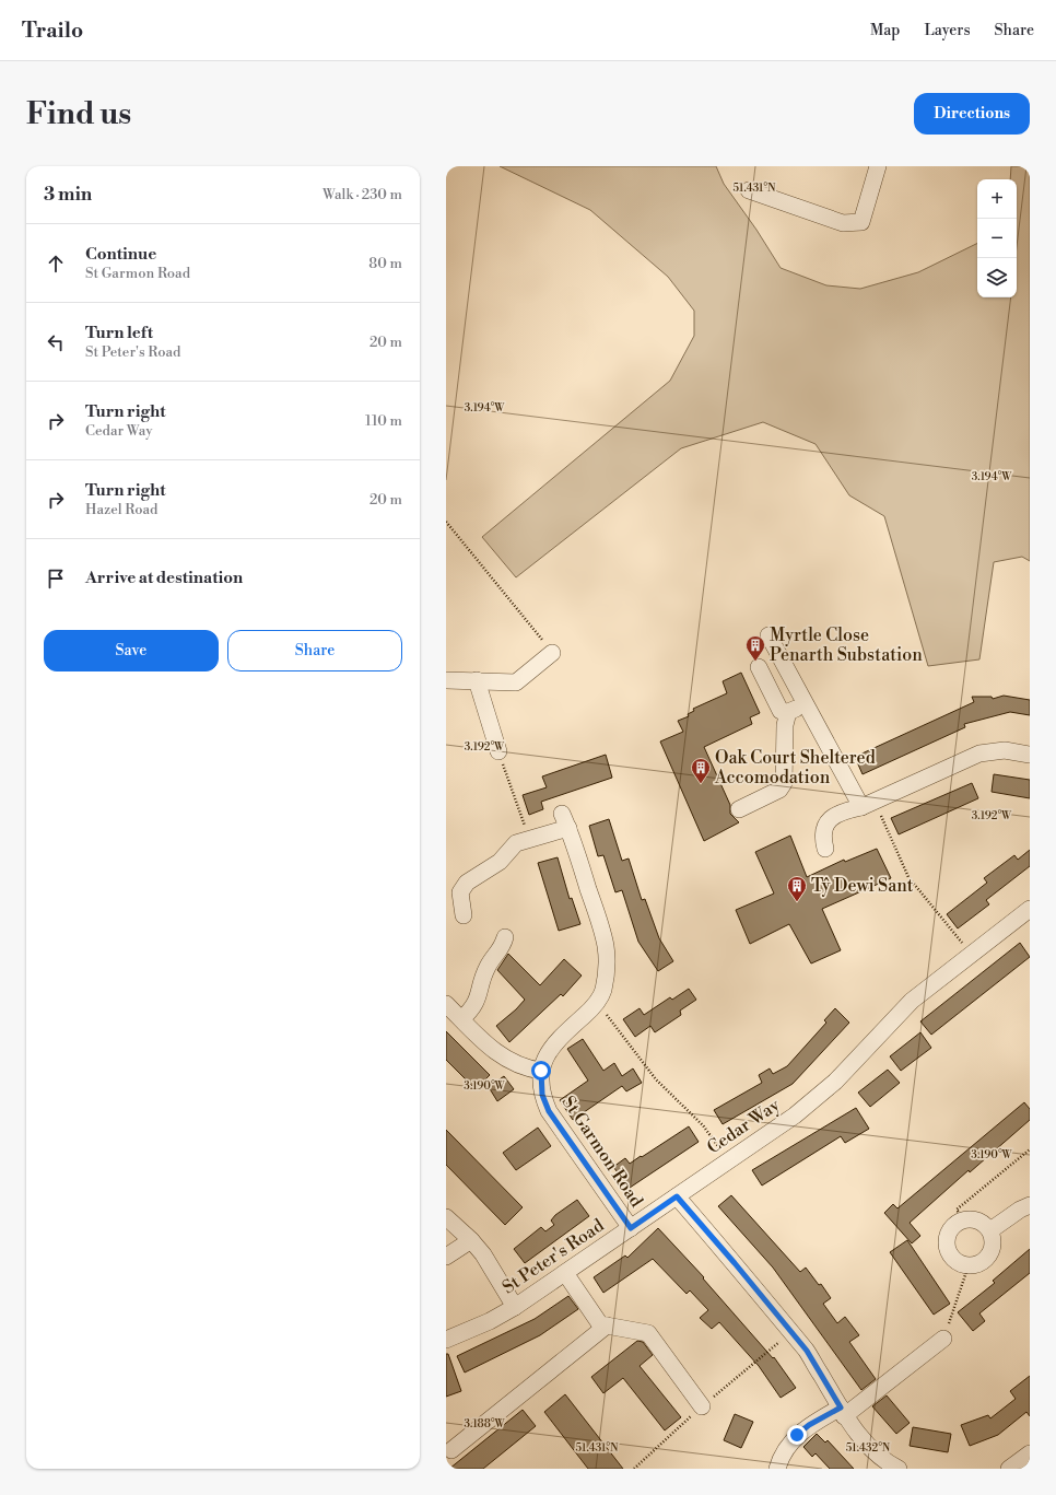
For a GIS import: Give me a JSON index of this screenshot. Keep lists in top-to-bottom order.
{
  "streets": {
    "street": ["Cedar Way", "St Garmon Road", "St Peter's Road"]
  },
  "crossings": [
    ["Cedar Way", "St Peter's Road"],
    ["St Garmon Road", "St Peter's Road"]
  ],
  "places": {
    "building": ["Myrtle Close Penarth Substation", "Oak Court Sheltered Accomodation", "Tŷ Dewi Sant"]
  },
  "page": {
    "header": "Trailo",
    "nav": ["Map", "Layers", "Share"],
    "buttons": [
      "Directions",
      ["Save", "Share"]
    ],
    "title": "Find us",
    "heading": ["3 min", "Walk · 230 m"],
    "map_buttons": ["+", "−"],
    "list": [
      ["Continue", "St Garmon Road", "80 m"],
      ["Turn left", "St Peter's Road", "20 m"],
      ["Turn right", "Cedar Way", "110 m"],
      ["Turn right", "Hazel Road", "20 m"],
      "Arrive at destination"
    ]
  },
  "coordinates": [
    "51.431°N",
    "3.194°W",
    "3.192°W",
    "3.190°W",
    "3.188°W",
    "51.432°N"
  ]
}
